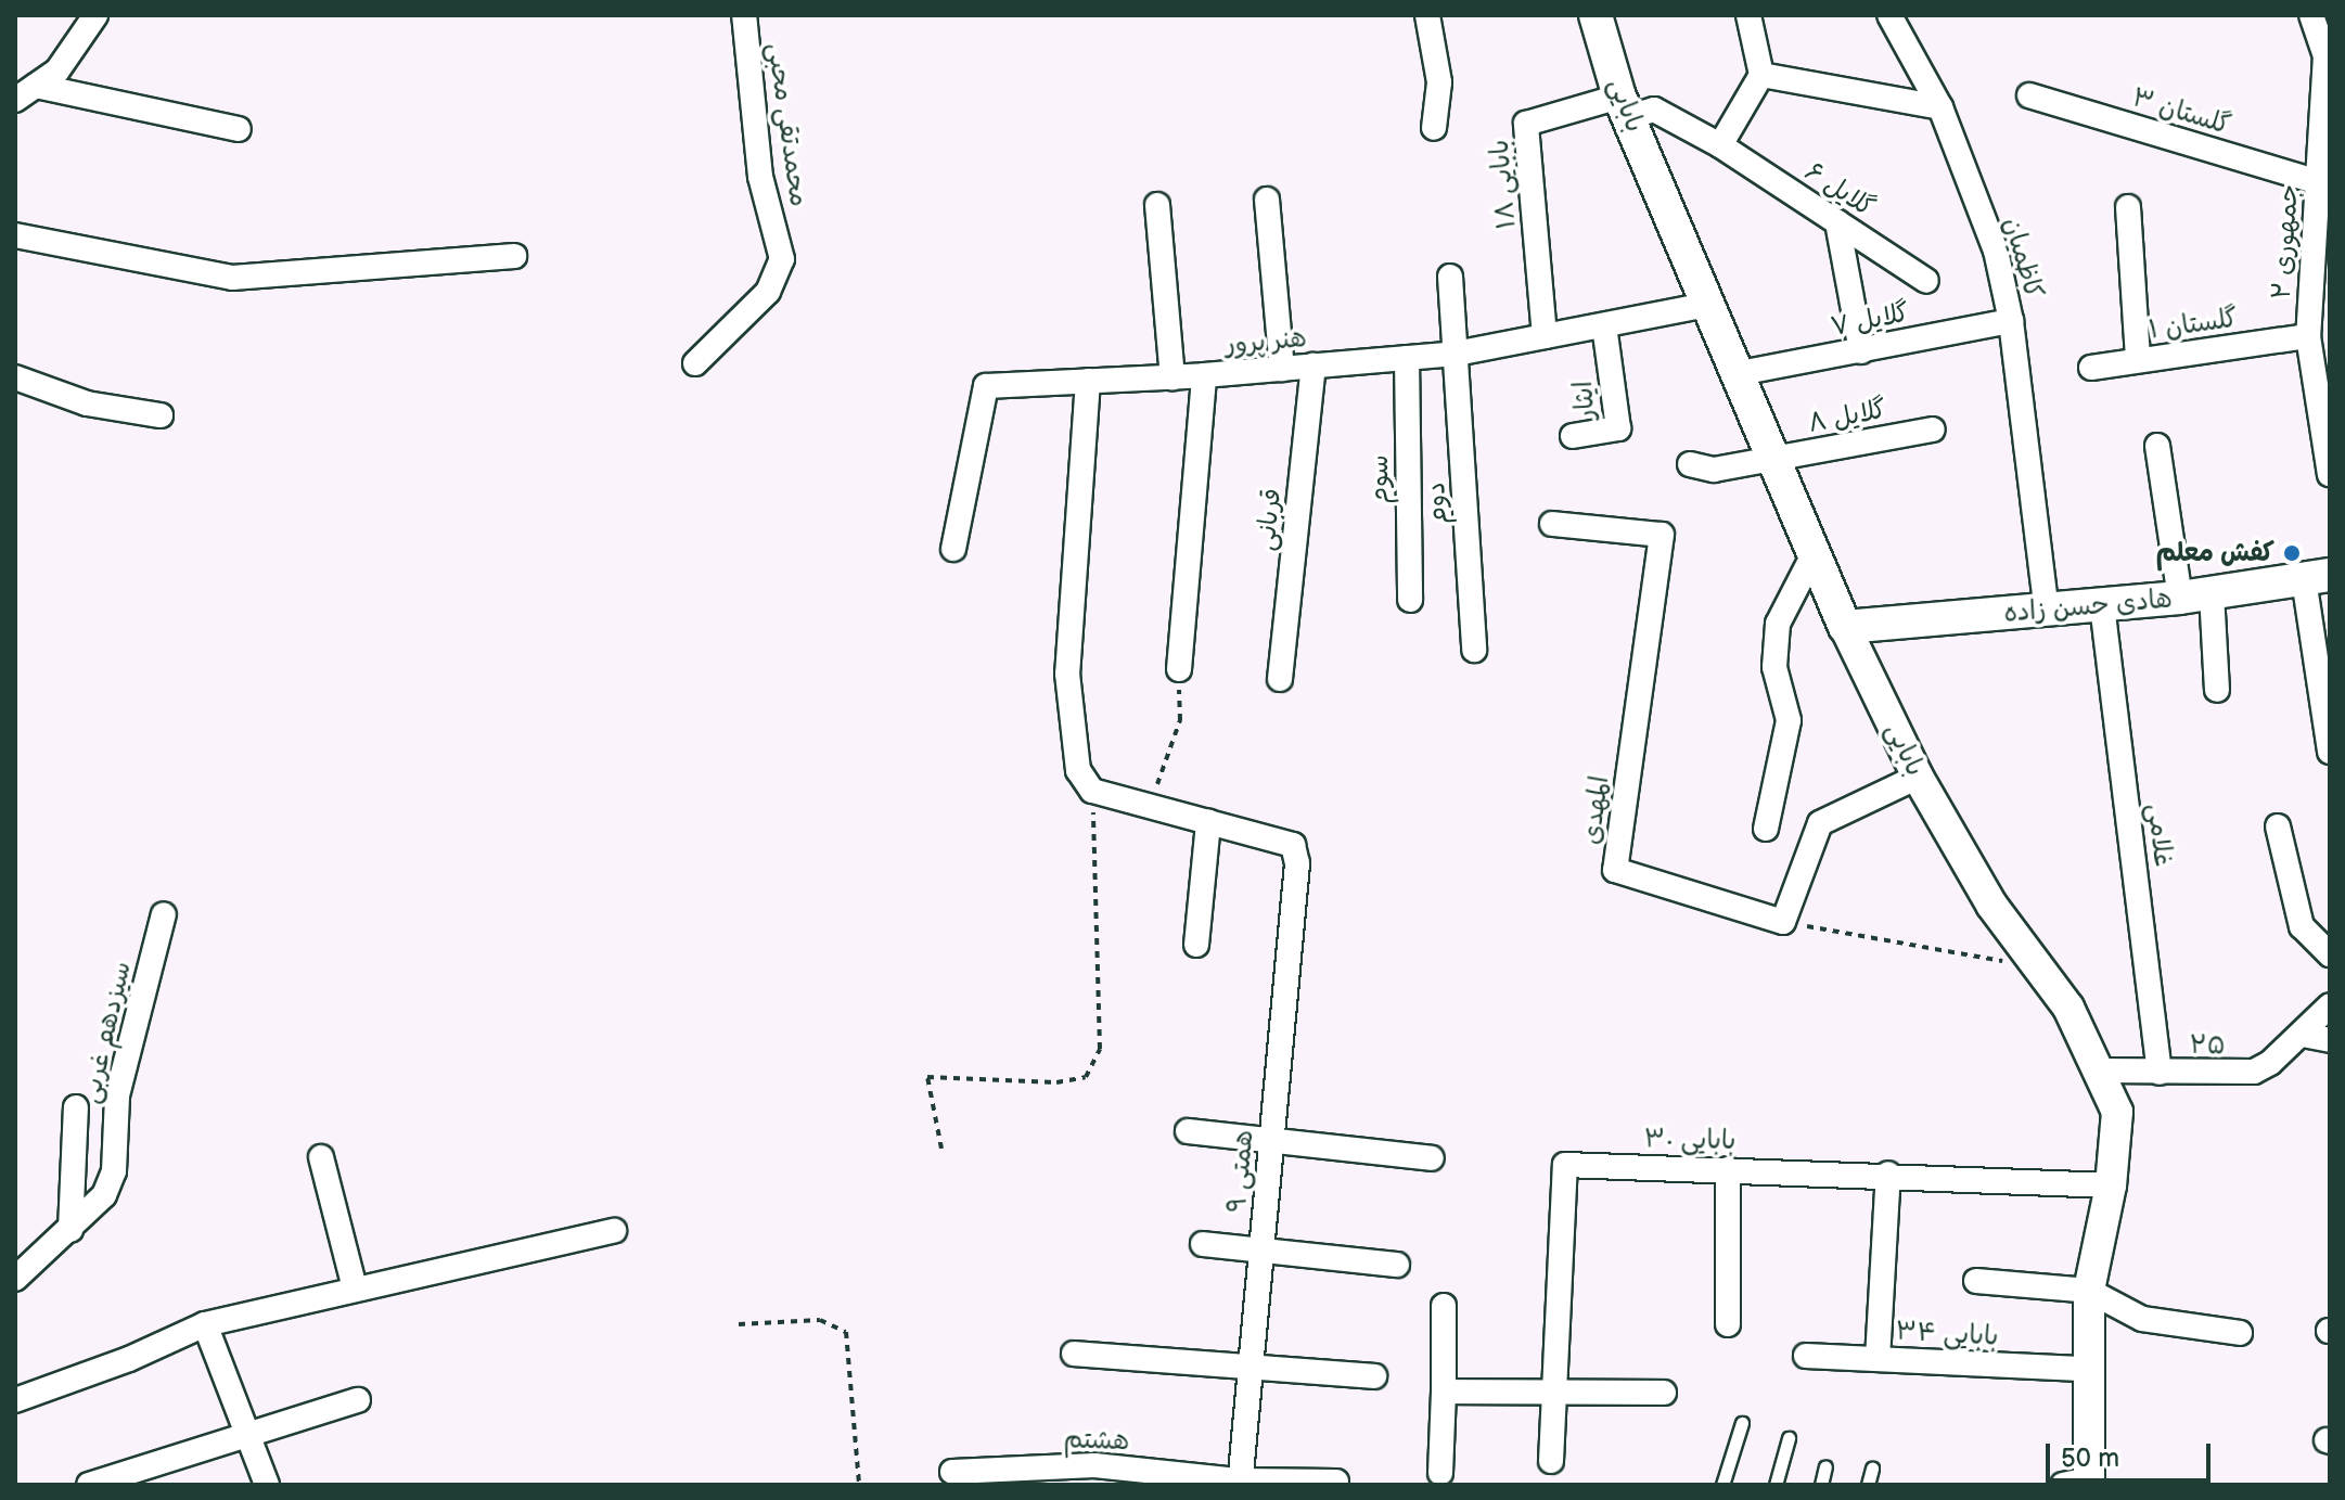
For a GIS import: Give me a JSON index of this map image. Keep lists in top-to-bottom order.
{
  "streets": {
    "main road": ["بابایی", "هادی حسن زاده"],
    "street": [
      "گلستان ۳",
      "محمدتقی محبی",
      "بابایی ۱۸",
      "گلایل ۶",
      "جمهوری ۲",
      "کاظمیان",
      "گلایل ۷",
      "گلستان ۱",
      "هنر پرور",
      "ایثار",
      "گلایل ۸",
      "سوم",
      "دوم",
      "قربانی",
      "المهدی",
      "غلامی",
      "سیزدهم غربی",
      "۲۵",
      "بابایی ۳۰",
      "همتی ۹",
      "بابایی ۳۴",
      "هشتم"
    ]
  },
  "crossings": [
    ["بابایی", "بابایی ۱۸"],
    ["بابایی", "گلایل ۶"],
    ["بابایی", "گلایل ۷"],
    ["بابایی", "هنر پرور"],
    ["بابایی", "گلایل ۸"],
    ["بابایی", "هادی حسن زاده"],
    ["بابایی", "۲۵"],
    ["بابایی", "بابایی ۳۰"],
    ["بابایی", "بابایی ۳۴"],
    ["گلستان ۳", "جمهوری ۲"],
    ["بابایی ۱۸", "گلایل ۶"],
    ["بابایی ۱۸", "هنر پرور"],
    ["جمهوری ۲", "گلستان ۱"],
    ["کاظمیان", "گلایل ۷"],
    ["کاظمیان", "هادی حسن زاده"],
    ["هنر پرور", "ایثار"],
    ["هنر پرور", "سوم"],
    ["هنر پرور", "دوم"],
    ["هنر پرور", "قربانی"],
    ["هادی حسن زاده", "غلامی"],
    ["غلامی", "۲۵"],
    ["همتی ۹", "هشتم"]
  ],
  "places": ["کفش معلم"],
  "scale_bar": "50 m"
}
